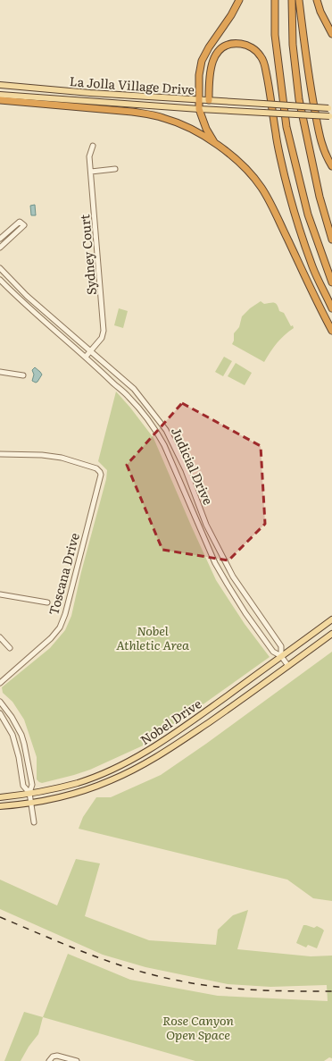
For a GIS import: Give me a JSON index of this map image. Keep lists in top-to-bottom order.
{
  "streets": {
    "main road": ["La Jolla Village Drive", "Nobel Drive"],
    "street": ["Sydney Court", "Judicial Drive", "Toscana Drive"]
  },
  "crossings": [
    ["Sydney Court", "Judicial Drive"],
    ["Judicial Drive", "Nobel Drive"]
  ],
  "parks": ["Nobel Athletic Area", "Rose Canyon Open Space"]
}
